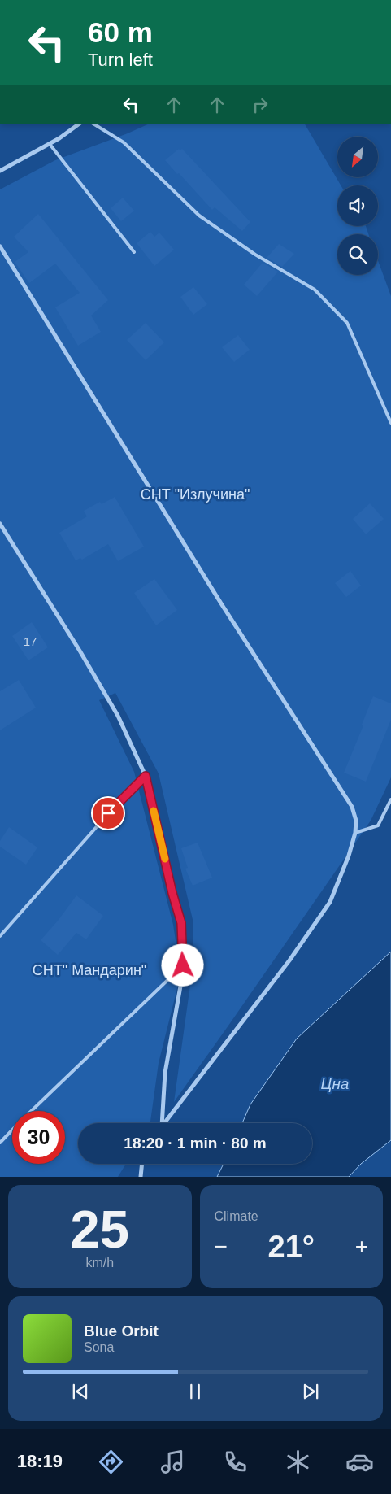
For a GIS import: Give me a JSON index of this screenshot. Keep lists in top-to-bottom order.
{
  "water": ["Цна"],
  "parks": ["СНТ \"Излучина\"", "СНТ\" Мандарин\""],
  "house_numbers": ["17"],
  "north": "bottom left",
  "page": {
    "turn": ["60 m", "Turn left"],
    "limit": "30",
    "trip": "18:20 · 1 min · 80 m",
    "tile": [
      ["25", "km/h"],
      "Climate"
    ],
    "heat": ["−", "21°", "+"],
    "song": ["Blue Orbit", "Sona"],
    "tabs": "18:19"
  }
}
